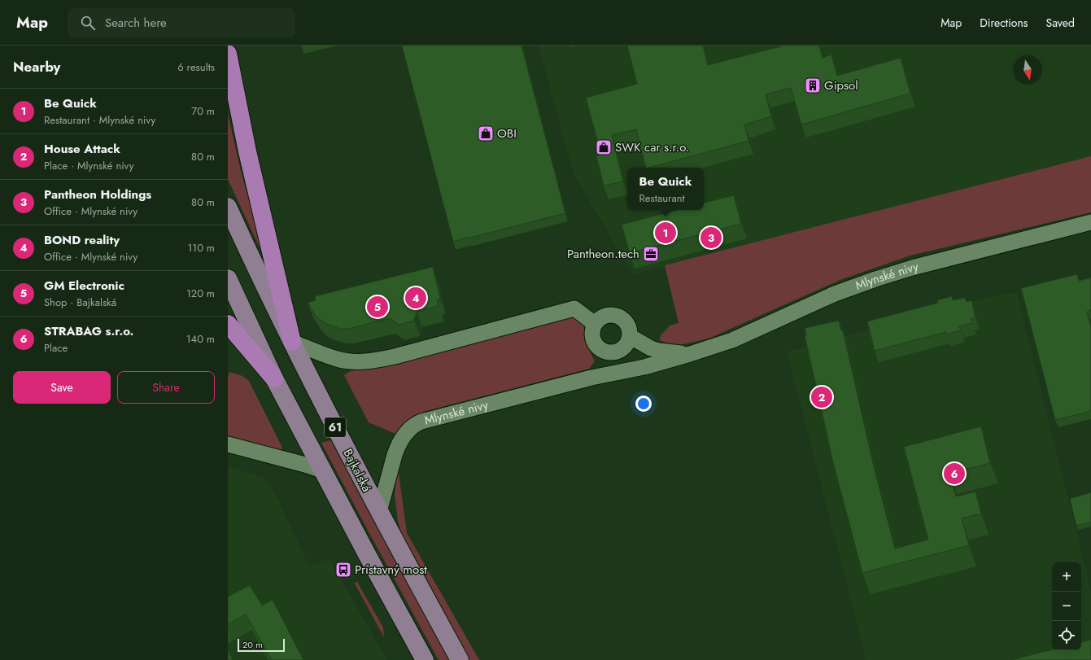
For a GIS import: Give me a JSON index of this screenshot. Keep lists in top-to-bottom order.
{
  "streets": {
    "highway": ["61"],
    "main road": ["Bajkalská"],
    "street": ["Mlynské nivy"]
  },
  "crossings": [
    ["Mlynské nivy", "Bajkalská"]
  ],
  "places": {
    "building": ["Gipsol"],
    "shop": ["OBI", "SWK car s.r.o."],
    "office": ["Pantheon.tech"],
    "bus stop": ["Prístavný most"]
  },
  "scale_bar": "20 m",
  "north": "bottom",
  "page": {
    "header": "Map",
    "search": "Search here",
    "nav": ["Map", "Directions", "Saved"],
    "heading": ["Nearby", "6 results"],
    "list": [
      {
        "mark": "1",
        "name": "Be Quick",
        "note": "Restaurant · Mlynské nivy",
        "value": "70 m"
      },
      {
        "mark": "2",
        "name": "House Attack",
        "note": "Place · Mlynské nivy",
        "value": "80 m"
      },
      {
        "mark": "3",
        "name": "Pantheon Holdings",
        "note": "Office · Mlynské nivy",
        "value": "80 m"
      },
      {
        "mark": "4",
        "name": "BOND reality",
        "note": "Office · Mlynské nivy",
        "value": "110 m"
      },
      {
        "mark": "5",
        "name": "GM Electronic",
        "note": "Shop · Bajkalská",
        "value": "120 m"
      },
      {
        "mark": "6",
        "name": "STRABAG s.r.o.",
        "note": "Place",
        "value": "140 m"
      }
    ],
    "popup": ["Be Quick", "Restaurant"],
    "pins": [
      "1",
      "3",
      "4",
      "5",
      "2",
      "6"
    ],
    "buttons": ["Save", "Share"],
    "map_buttons": ["+", "−"],
    "scale": "20 m"
  }
}
